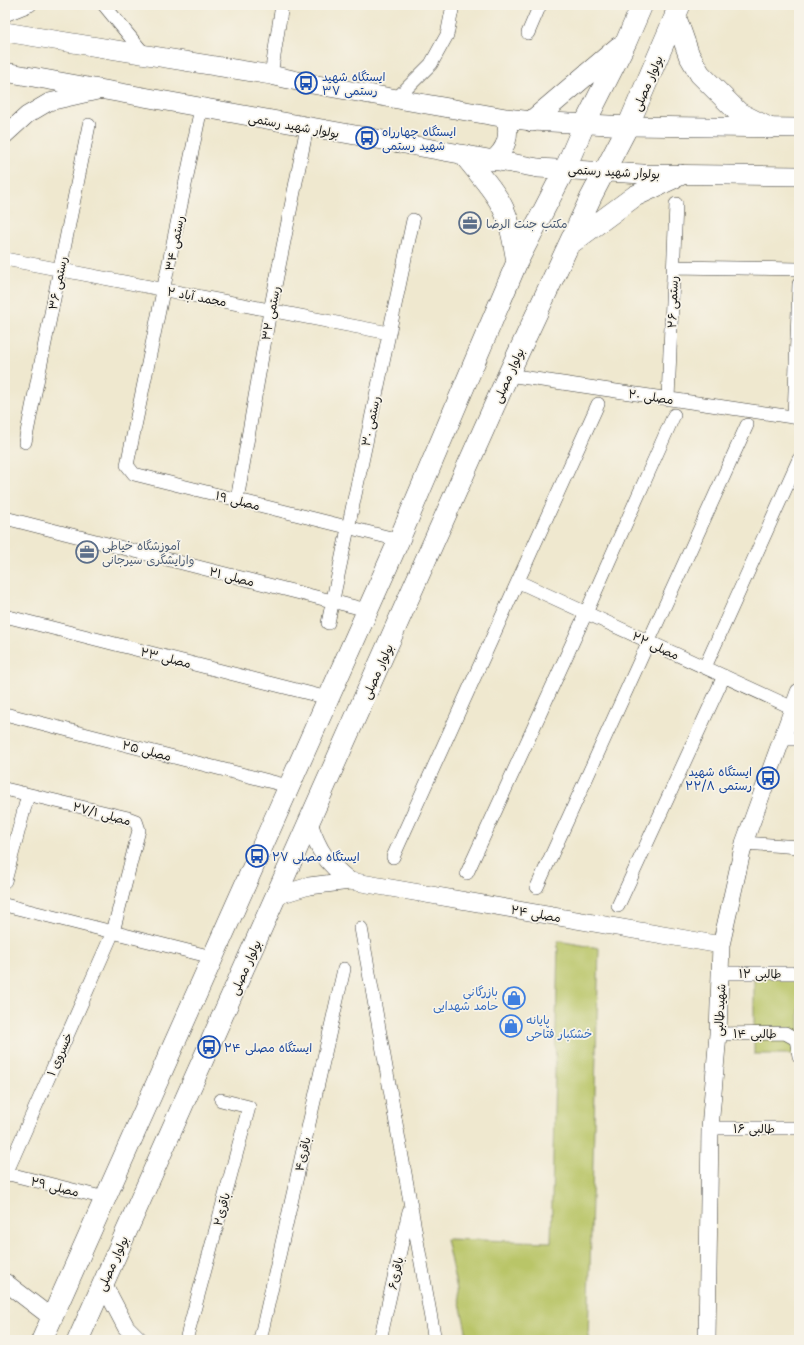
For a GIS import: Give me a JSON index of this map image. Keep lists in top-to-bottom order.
{
  "streets": {
    "main road": ["بولوار مصلی", "بولوار شهید رستمی"],
    "street": [
      "رستمی ۳۴",
      "رستمی ۳۶",
      "محمد آباد ۲",
      "رستمی ۲۶",
      "رستمی ۳۲",
      "مصلی ۲۰",
      "رستمی ۳۰",
      "مصلی ۱۹",
      "مصلی ۲۱",
      "مصلی ۲۲",
      "مصلی ۲۳",
      "مصلی ۲۵",
      "مصلی ۲۷/۱",
      "مصلی ۲۴",
      "طالبی ۱۲",
      "شهیدطالبی",
      "طالبی ۱۴",
      "خسروی ۱",
      "طالبی ۱۶",
      "باقری۴",
      "مصلی ۲۹",
      "باقری۲",
      "باقری۶"
    ]
  },
  "crossings": [
    ["بولوار مصلی", "بولوار شهید رستمی"],
    ["بولوار مصلی", "مصلی ۲۰"],
    ["بولوار شهید رستمی", "رستمی ۳۴"],
    ["بولوار شهید رستمی", "رستمی ۳۲"],
    ["رستمی ۳۴", "محمد آباد ۲"],
    ["رستمی ۳۴", "مصلی ۱۹"],
    ["رستمی ۳۶", "محمد آباد ۲"],
    ["محمد آباد ۲", "رستمی ۳۲"],
    ["محمد آباد ۲", "رستمی ۳۰"],
    ["رستمی ۲۶", "مصلی ۲۰"],
    ["رستمی ۳۲", "مصلی ۱۹"],
    ["رستمی ۳۰", "مصلی ۱۹"],
    ["رستمی ۳۰", "مصلی ۲۱"],
    ["مصلی ۲۲", "شهیدطالبی"],
    ["مصلی ۲۷/۱", "خسروی ۱"],
    ["مصلی ۲۴", "شهیدطالبی"],
    ["طالبی ۱۲", "شهیدطالبی"],
    ["شهیدطالبی", "طالبی ۱۴"],
    ["شهیدطالبی", "طالبی ۱۶"],
    ["خسروی ۱", "مصلی ۲۹"]
  ],
  "places": {
    "bus stop": [
      "ایستگاه شهید رستمی ۳۷",
      "ایستگاه چهارراه شهید رستمی",
      "ایستگاه شهید رستمی ۲۲/۸",
      "ایستگاه مصلی ۲۷",
      "ایستگاه مصلی ۲۴"
    ],
    "office": ["مكتب جنت الرضا", "آموزشگاه خیاطی وارایشگری سیرجانی"],
    "shop": ["بازرگانی حامد شهدایی", "پایانه خشکبار فتاحی"]
  }
}
